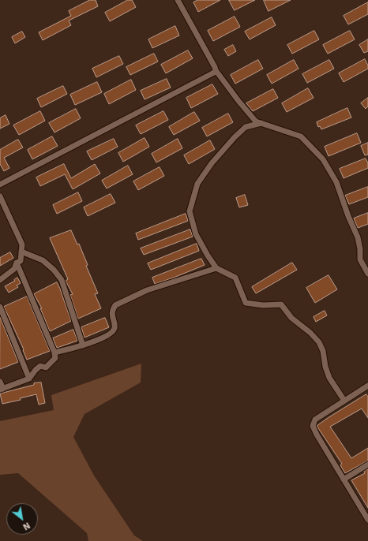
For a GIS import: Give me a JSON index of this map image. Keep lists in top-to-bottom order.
{
  "north": "bottom right"
}
